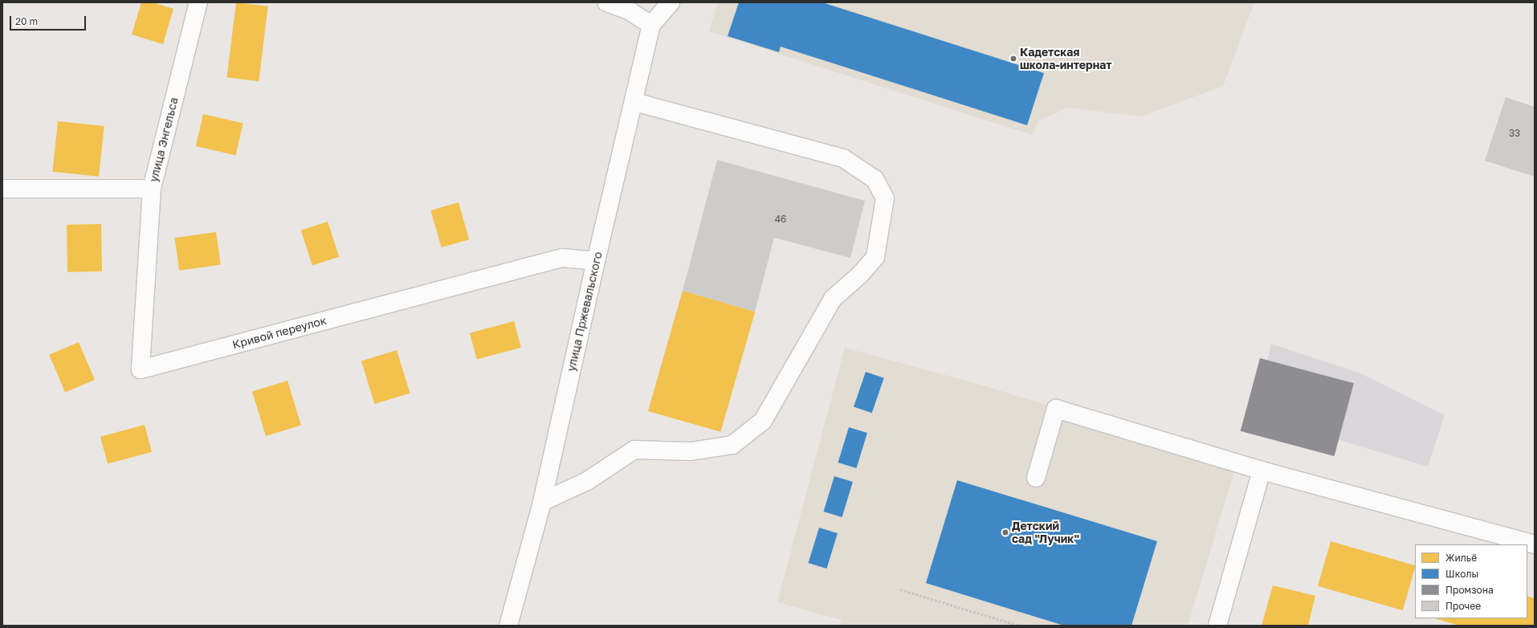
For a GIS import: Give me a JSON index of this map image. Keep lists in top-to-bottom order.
{
  "streets": {
    "street": ["улица Энгельса", "улица Пржевальского", "Кривой переулок"]
  },
  "crossings": [
    ["улица Энгельса", "Кривой переулок"],
    ["улица Пржевальского", "Кривой переулок"]
  ],
  "places": ["Кадетская школа-интернат", "Детский сад \"Лучик\""],
  "house_numbers": ["33", "46"],
  "legend": [
    "Жильё",
    "Школы",
    "Промзона",
    "Прочее"
  ],
  "scale_bar": "20 m"
}
